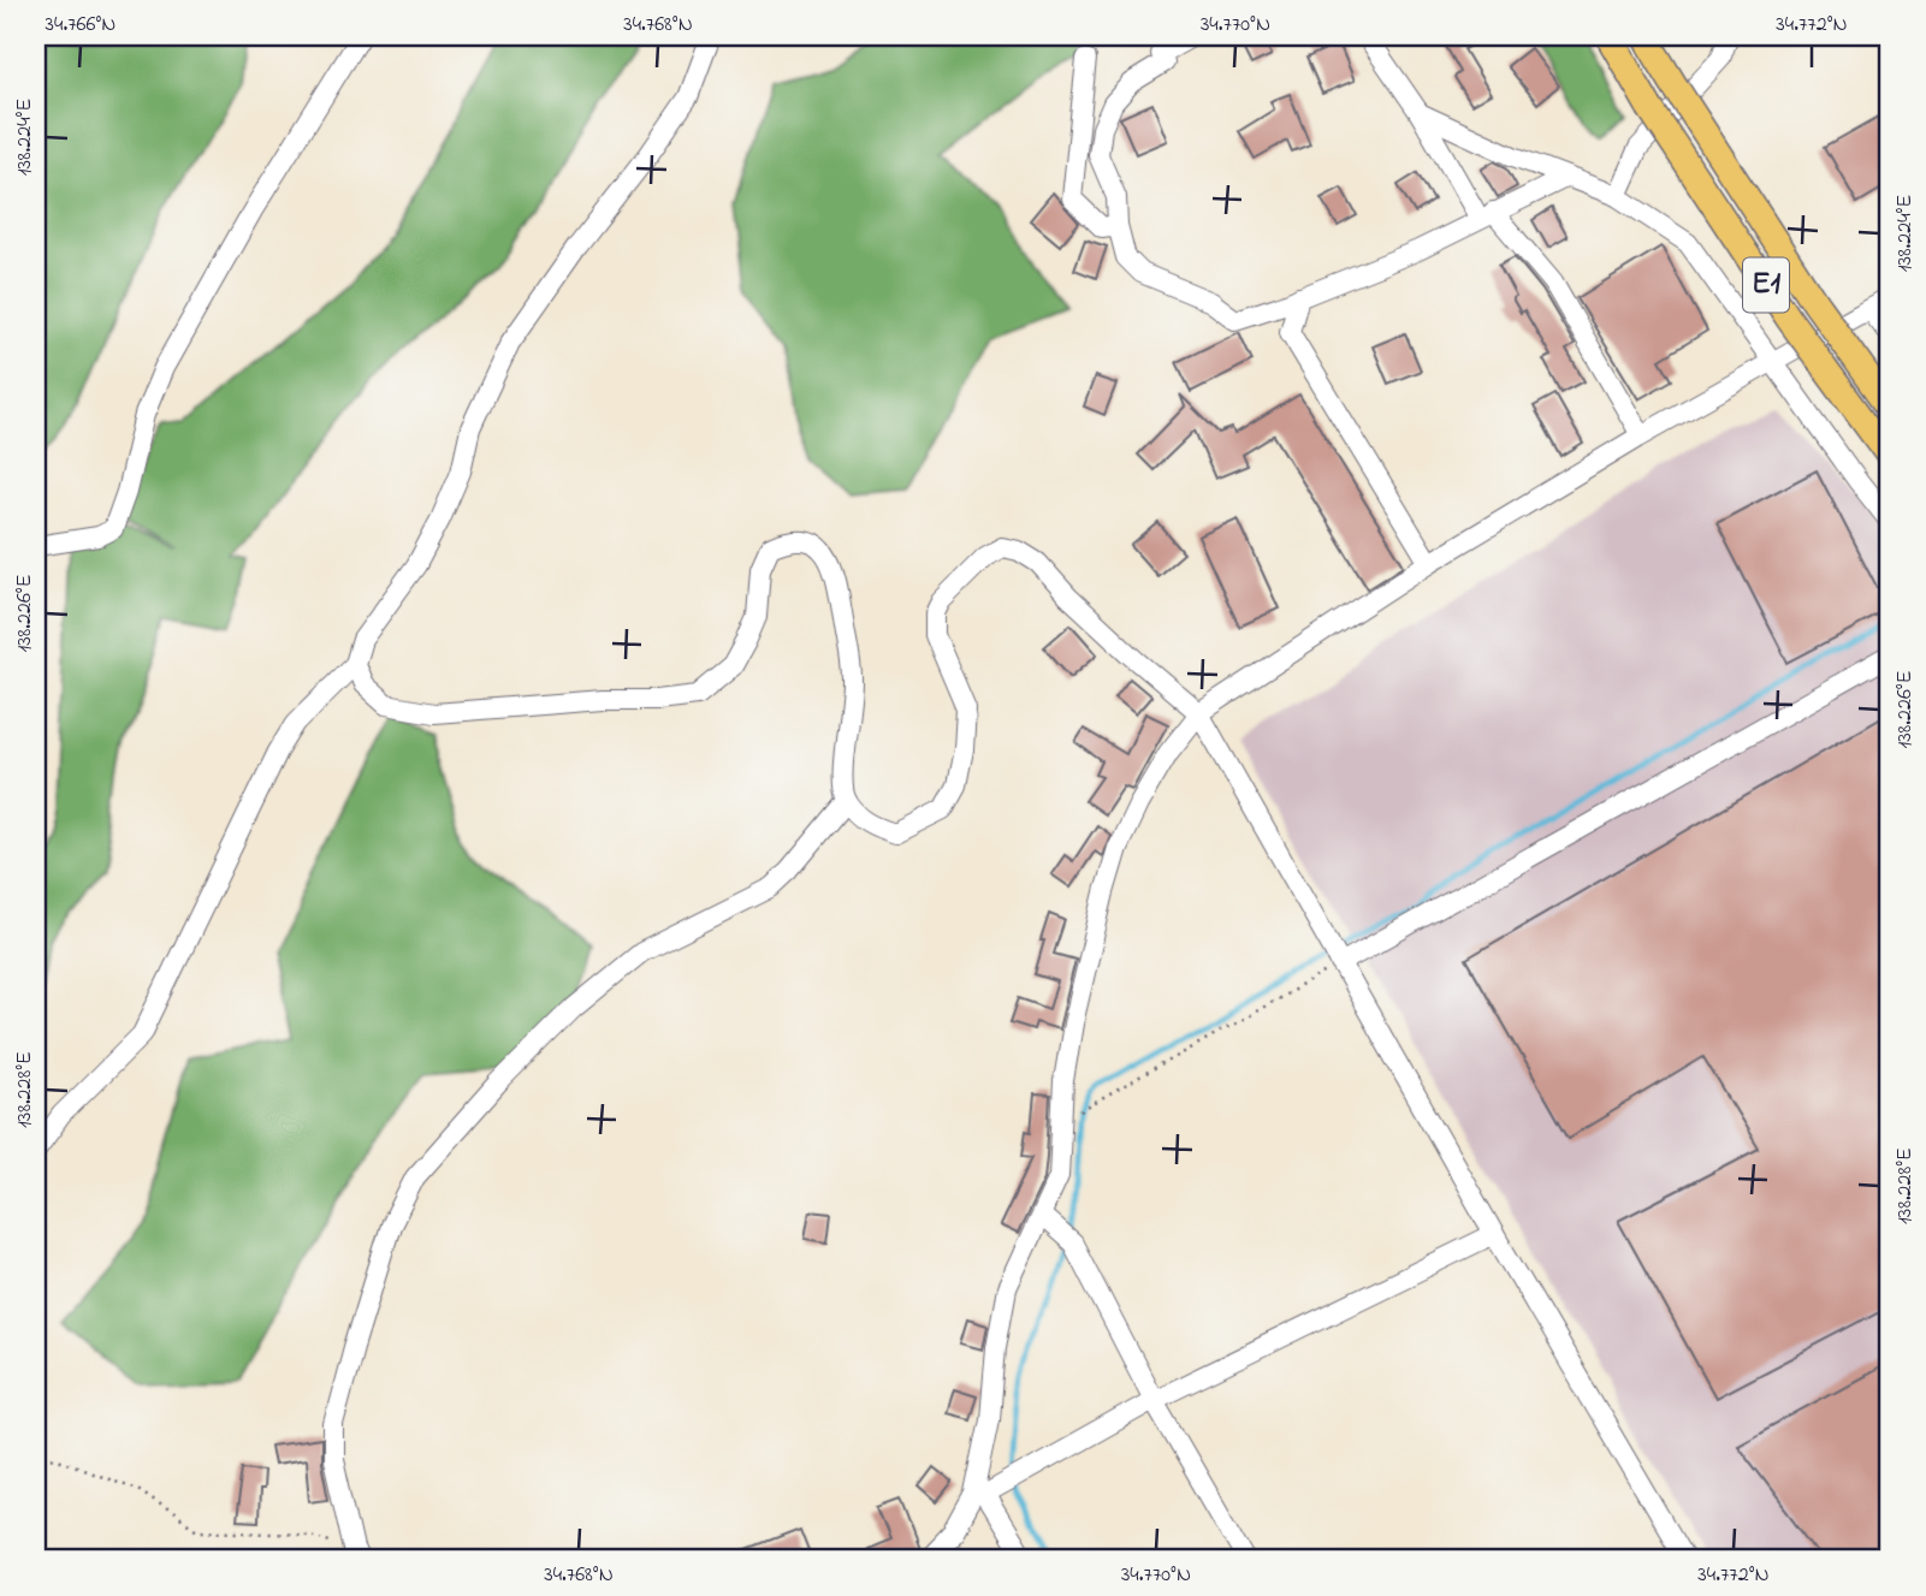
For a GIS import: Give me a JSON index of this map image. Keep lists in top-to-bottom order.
{
  "streets": {
    "highway": ["E1"]
  },
  "coordinates": [
    "34.766°N",
    "34.768°N",
    "34.770°N",
    "34.772°N",
    "138.224°E",
    "138.226°E",
    "138.228°E"
  ]
}
